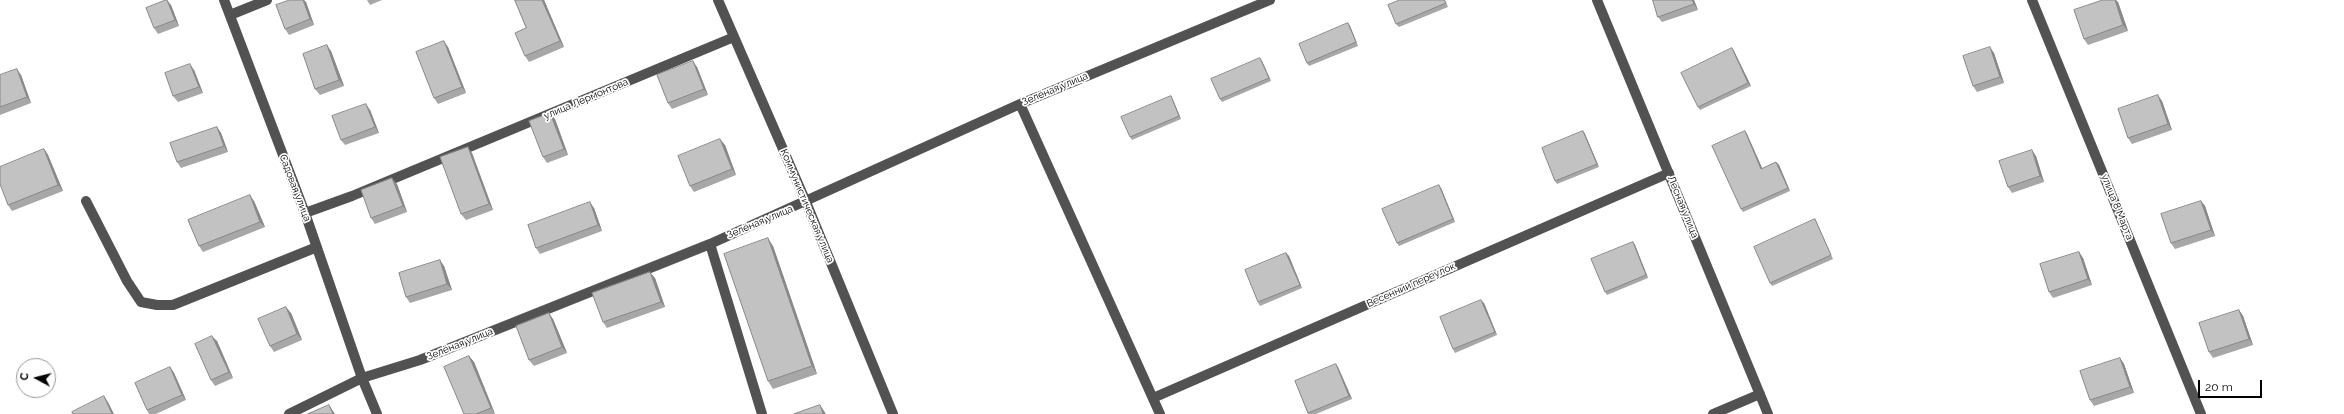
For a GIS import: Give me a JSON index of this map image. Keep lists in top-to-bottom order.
{
  "streets": {
    "street": [
      "Зелёная улица",
      "улица Лермонтова",
      "Садовая улица",
      "Коммунистическая улица",
      "Лесная улица",
      "улица 8 Марта",
      "Весенний переулок"
    ]
  },
  "crossings": [
    ["Зелёная улица", "Садовая улица"],
    ["Зелёная улица", "Коммунистическая улица"],
    ["улица Лермонтова", "Садовая улица"],
    ["улица Лермонтова", "Коммунистическая улица"],
    ["Лесная улица", "Весенний переулок"]
  ],
  "scale_bar": "20 m",
  "north": "left"
}
